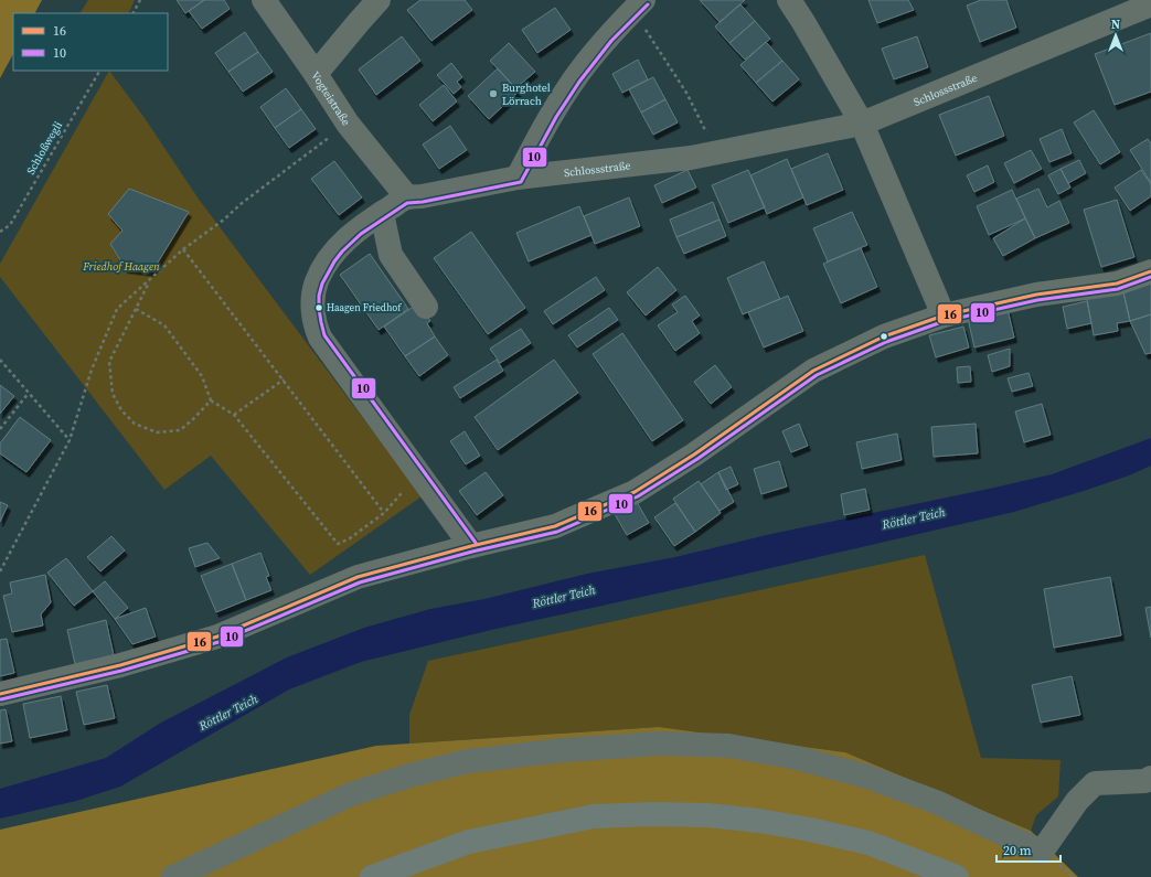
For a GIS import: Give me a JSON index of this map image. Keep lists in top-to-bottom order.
{
  "streets": {
    "street": ["Schlossstraße", "Vogteistraße"],
    "path": ["Schloßwegli"]
  },
  "crossings": [
    ["Schlossstraße", "Vogteistraße"]
  ],
  "water": ["Röttler Teich"],
  "parks": ["Friedhof Haagen"],
  "places": ["Burghotel Lörrach", "Haagen Friedhof"],
  "lines": ["transit line 10", "transit line 16"],
  "legend": ["16", "10"],
  "scale_bar": "20 m",
  "north": "top"
}
